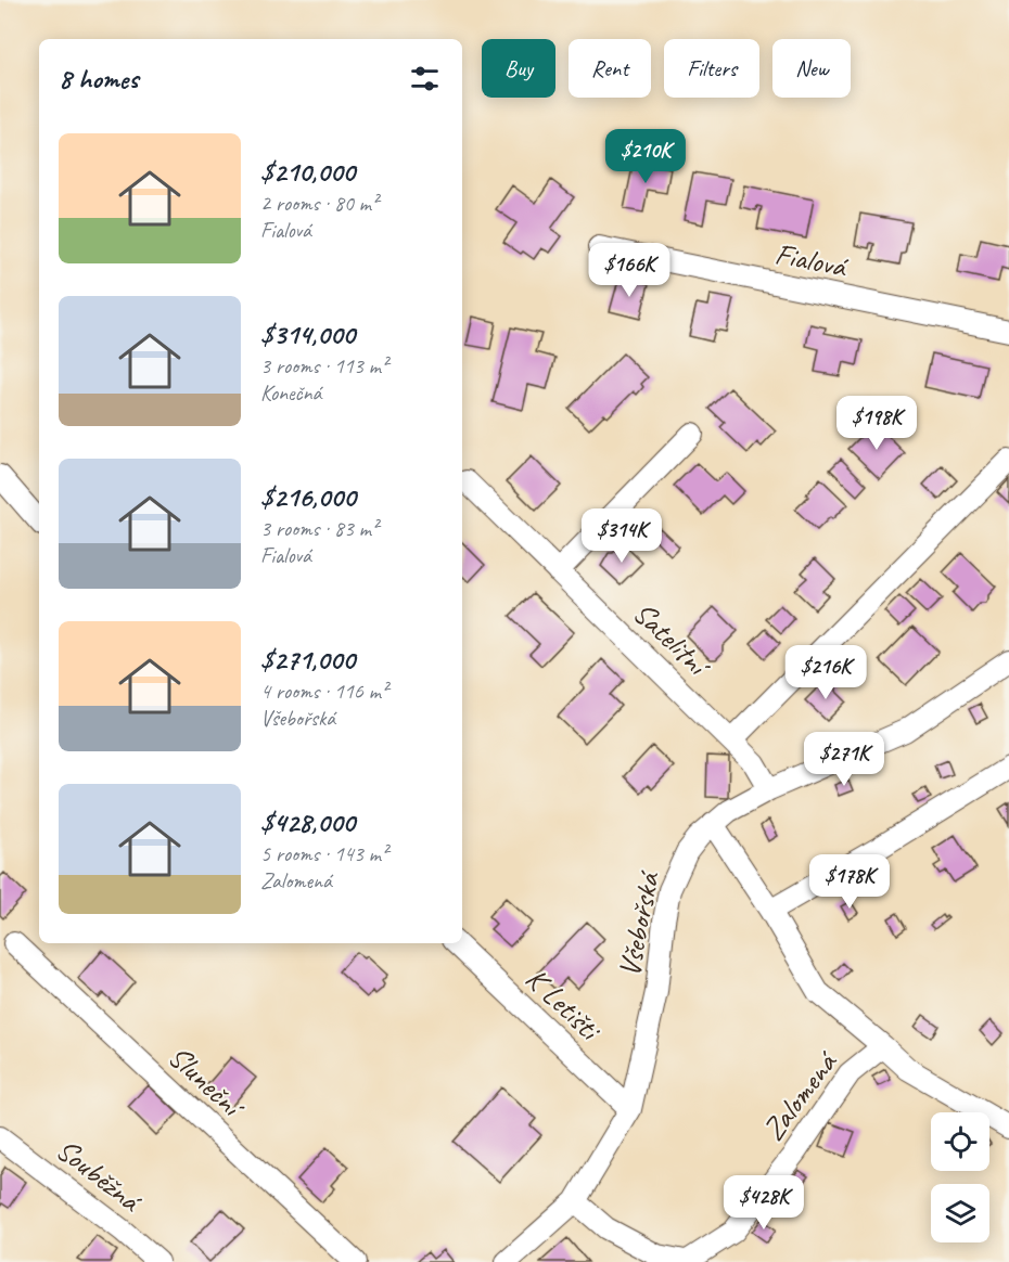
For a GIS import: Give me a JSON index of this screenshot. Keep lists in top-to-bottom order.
{
  "streets": {
    "street": [
      "Fialová",
      "Satelitní",
      "Všebořská",
      "K Letišti",
      "Sluneční",
      "Zalomená",
      "Souběžná"
    ]
  },
  "crossings": [
    ["Satelitní", "Všebořská"],
    ["Všebořská", "K Letišti"]
  ],
  "page": {
    "chip": [
      "Buy",
      "Rent",
      "Filters",
      "New"
    ],
    "heading": "8 homes",
    "list": [
      {
        "name": "$210,000",
        "note": "2 rooms · 80 m² · Fialová"
      },
      {
        "name": "$314,000",
        "note": "3 rooms · 113 m² · Konečná"
      },
      {
        "name": "$216,000",
        "note": "3 rooms · 83 m² · Fialová"
      },
      {
        "name": "$271,000",
        "note": "4 rooms · 116 m² · Všebořská"
      },
      {
        "name": "$428,000",
        "note": "5 rooms · 143 m² · Zalomená"
      }
    ],
    "price": [
      "$210K",
      "$166K",
      "$198K",
      "$314K",
      "$216K",
      "$271K",
      "$178K",
      "$428K"
    ]
  }
}
